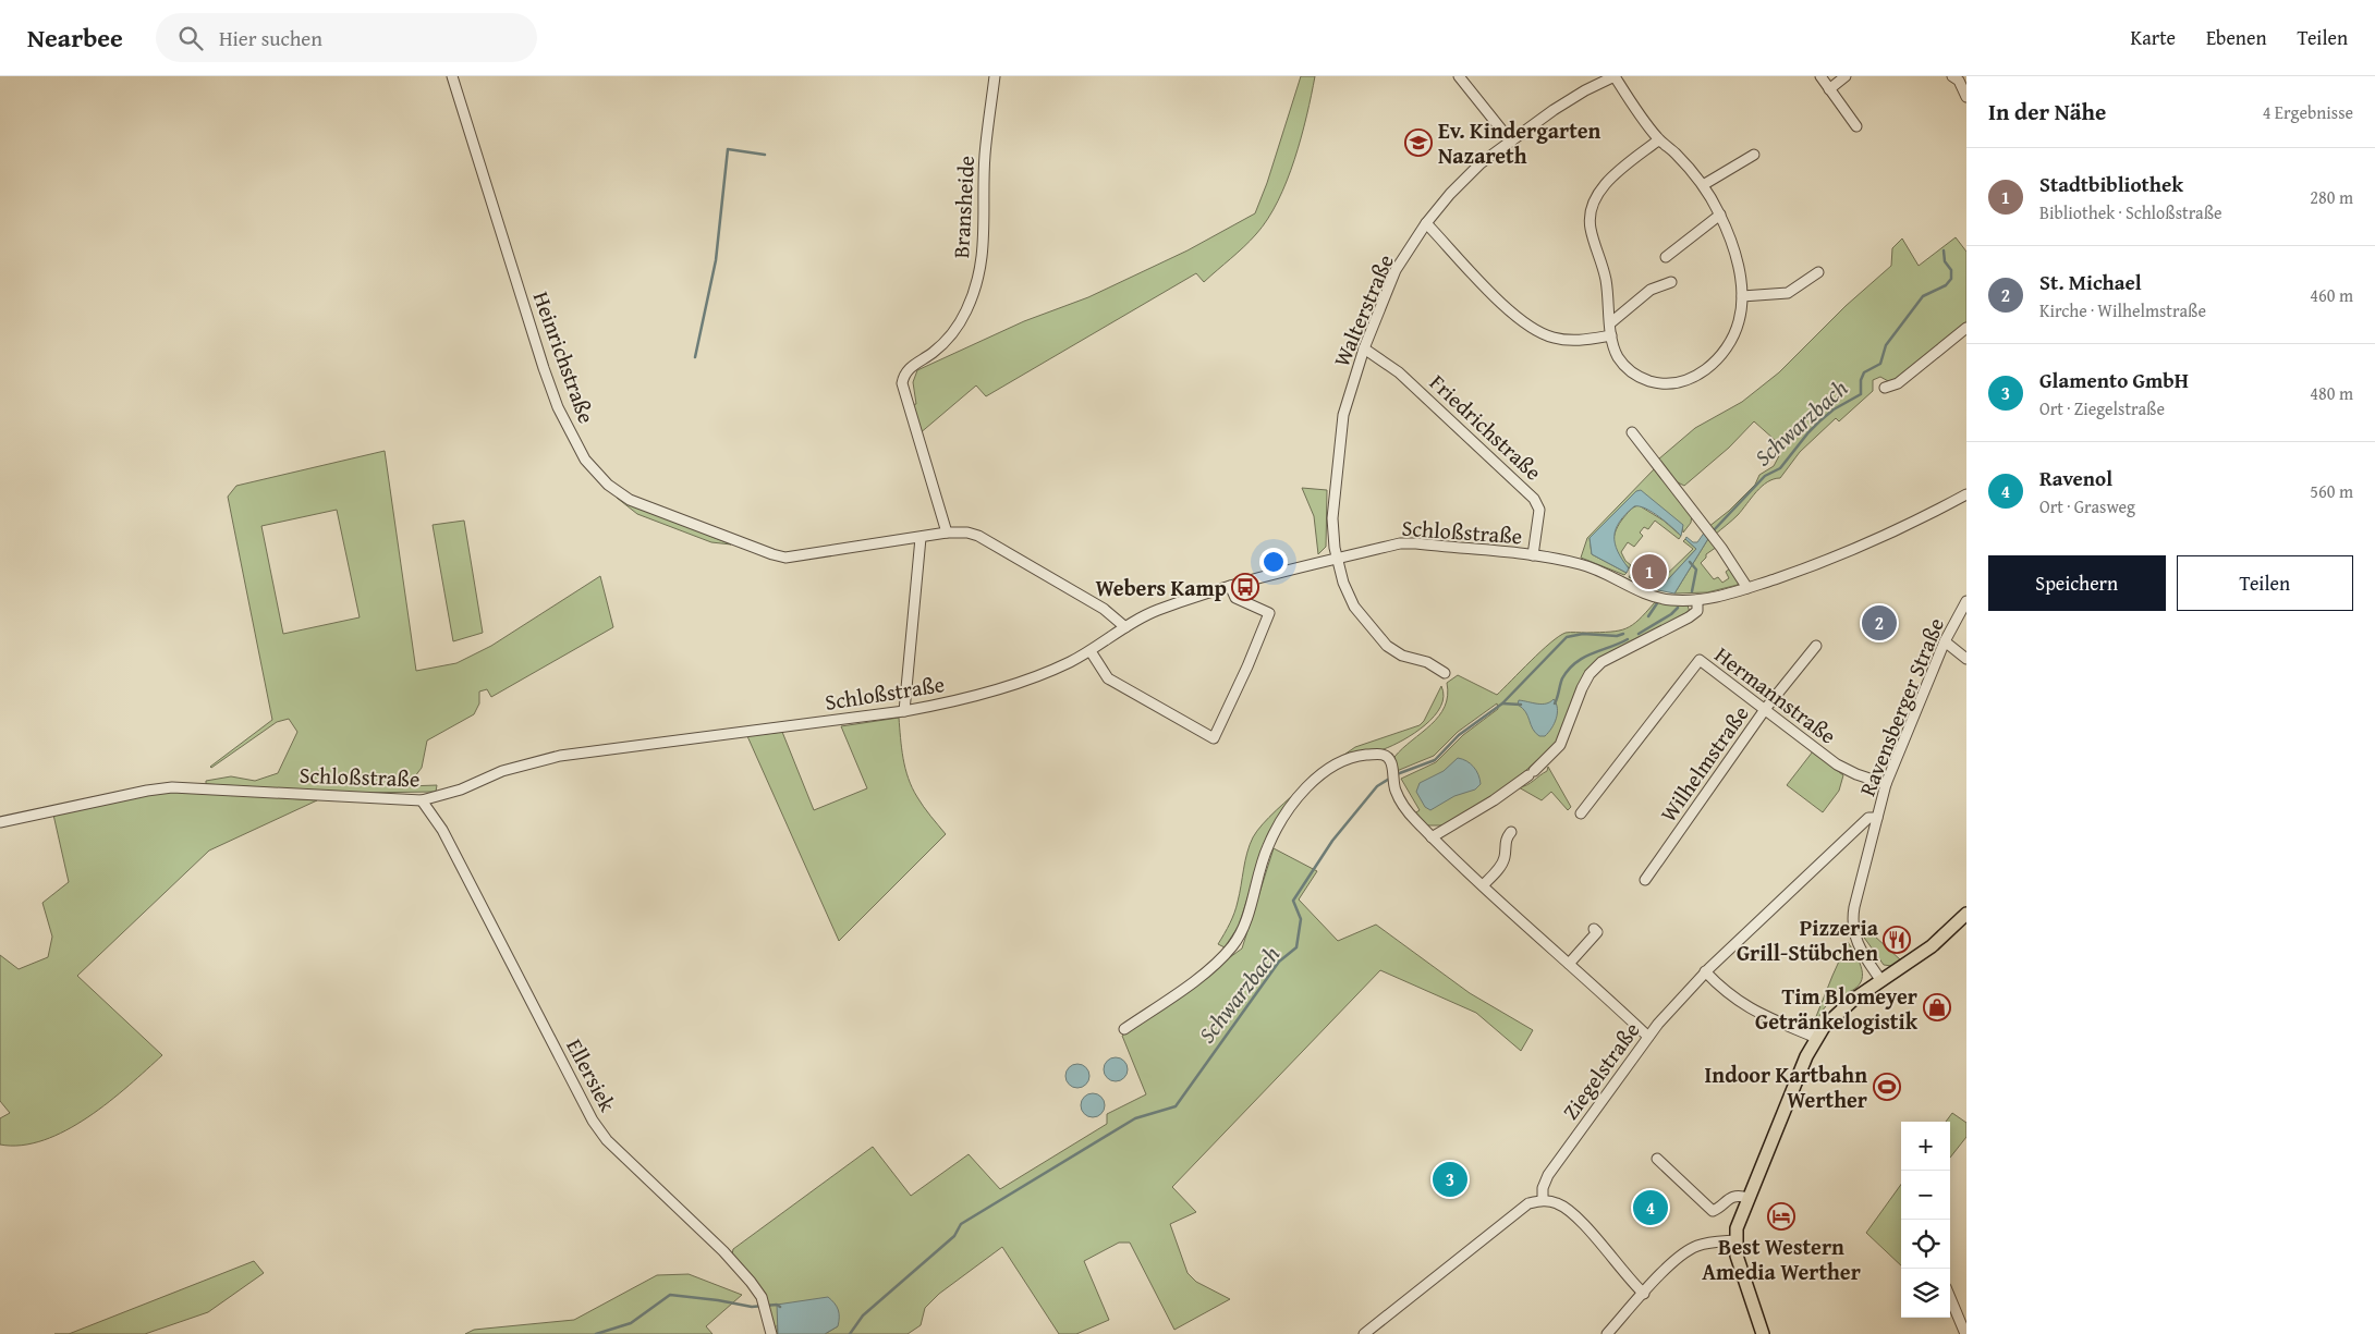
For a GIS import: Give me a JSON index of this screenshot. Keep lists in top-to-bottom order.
{
  "streets": {
    "street": [
      "Bransheide",
      "Walterstraße",
      "Heinrichstraße",
      "Friedrichstraße",
      "Schloßstraße",
      "Hermannstraße",
      "Ravensberger Straße",
      "Wilhelmstraße",
      "Ziegelstraße",
      "Ellersiek"
    ]
  },
  "crossings": [
    ["Bransheide", "Heinrichstraße"],
    ["Walterstraße", "Friedrichstraße"],
    ["Walterstraße", "Schloßstraße"],
    ["Heinrichstraße", "Schloßstraße"],
    ["Friedrichstraße", "Schloßstraße"],
    ["Schloßstraße", "Ellersiek"],
    ["Hermannstraße", "Ravensberger Straße"],
    ["Hermannstraße", "Wilhelmstraße"],
    ["Ravensberger Straße", "Ziegelstraße"]
  ],
  "water": ["Schwarzbach"],
  "places": {
    "school or university": ["Ev. Kindergarten Nazareth"],
    "bus stop": ["Webers Kamp"],
    "restaurant": ["Pizzeria Grill-Stübchen"],
    "shop": ["Tim Blomeyer Getränkelogistik"],
    "sports": ["Indoor Kartbahn Werther"],
    "hotel": ["Best Western Amedia Werther"]
  },
  "page": {
    "header": "Nearbee",
    "search": "Hier suchen",
    "nav": ["Karte", "Ebenen", "Teilen"],
    "heading": ["In der Nähe", "4 Ergebnisse"],
    "list": [
      {
        "mark": "1",
        "name": "Stadtbibliothek",
        "note": "Bibliothek · Schloßstraße",
        "value": "280 m"
      },
      {
        "mark": "2",
        "name": "St. Michael",
        "note": "Kirche · Wilhelmstraße",
        "value": "460 m"
      },
      {
        "mark": "3",
        "name": "Glamento GmbH",
        "note": "Ort · Ziegelstraße",
        "value": "480 m"
      },
      {
        "mark": "4",
        "name": "Ravenol",
        "note": "Ort · Grasweg",
        "value": "560 m"
      }
    ],
    "buttons": ["Speichern", "Teilen"],
    "pins": [
      "1",
      "2",
      "3",
      "4"
    ],
    "map_buttons": ["+", "−"]
  }
}
